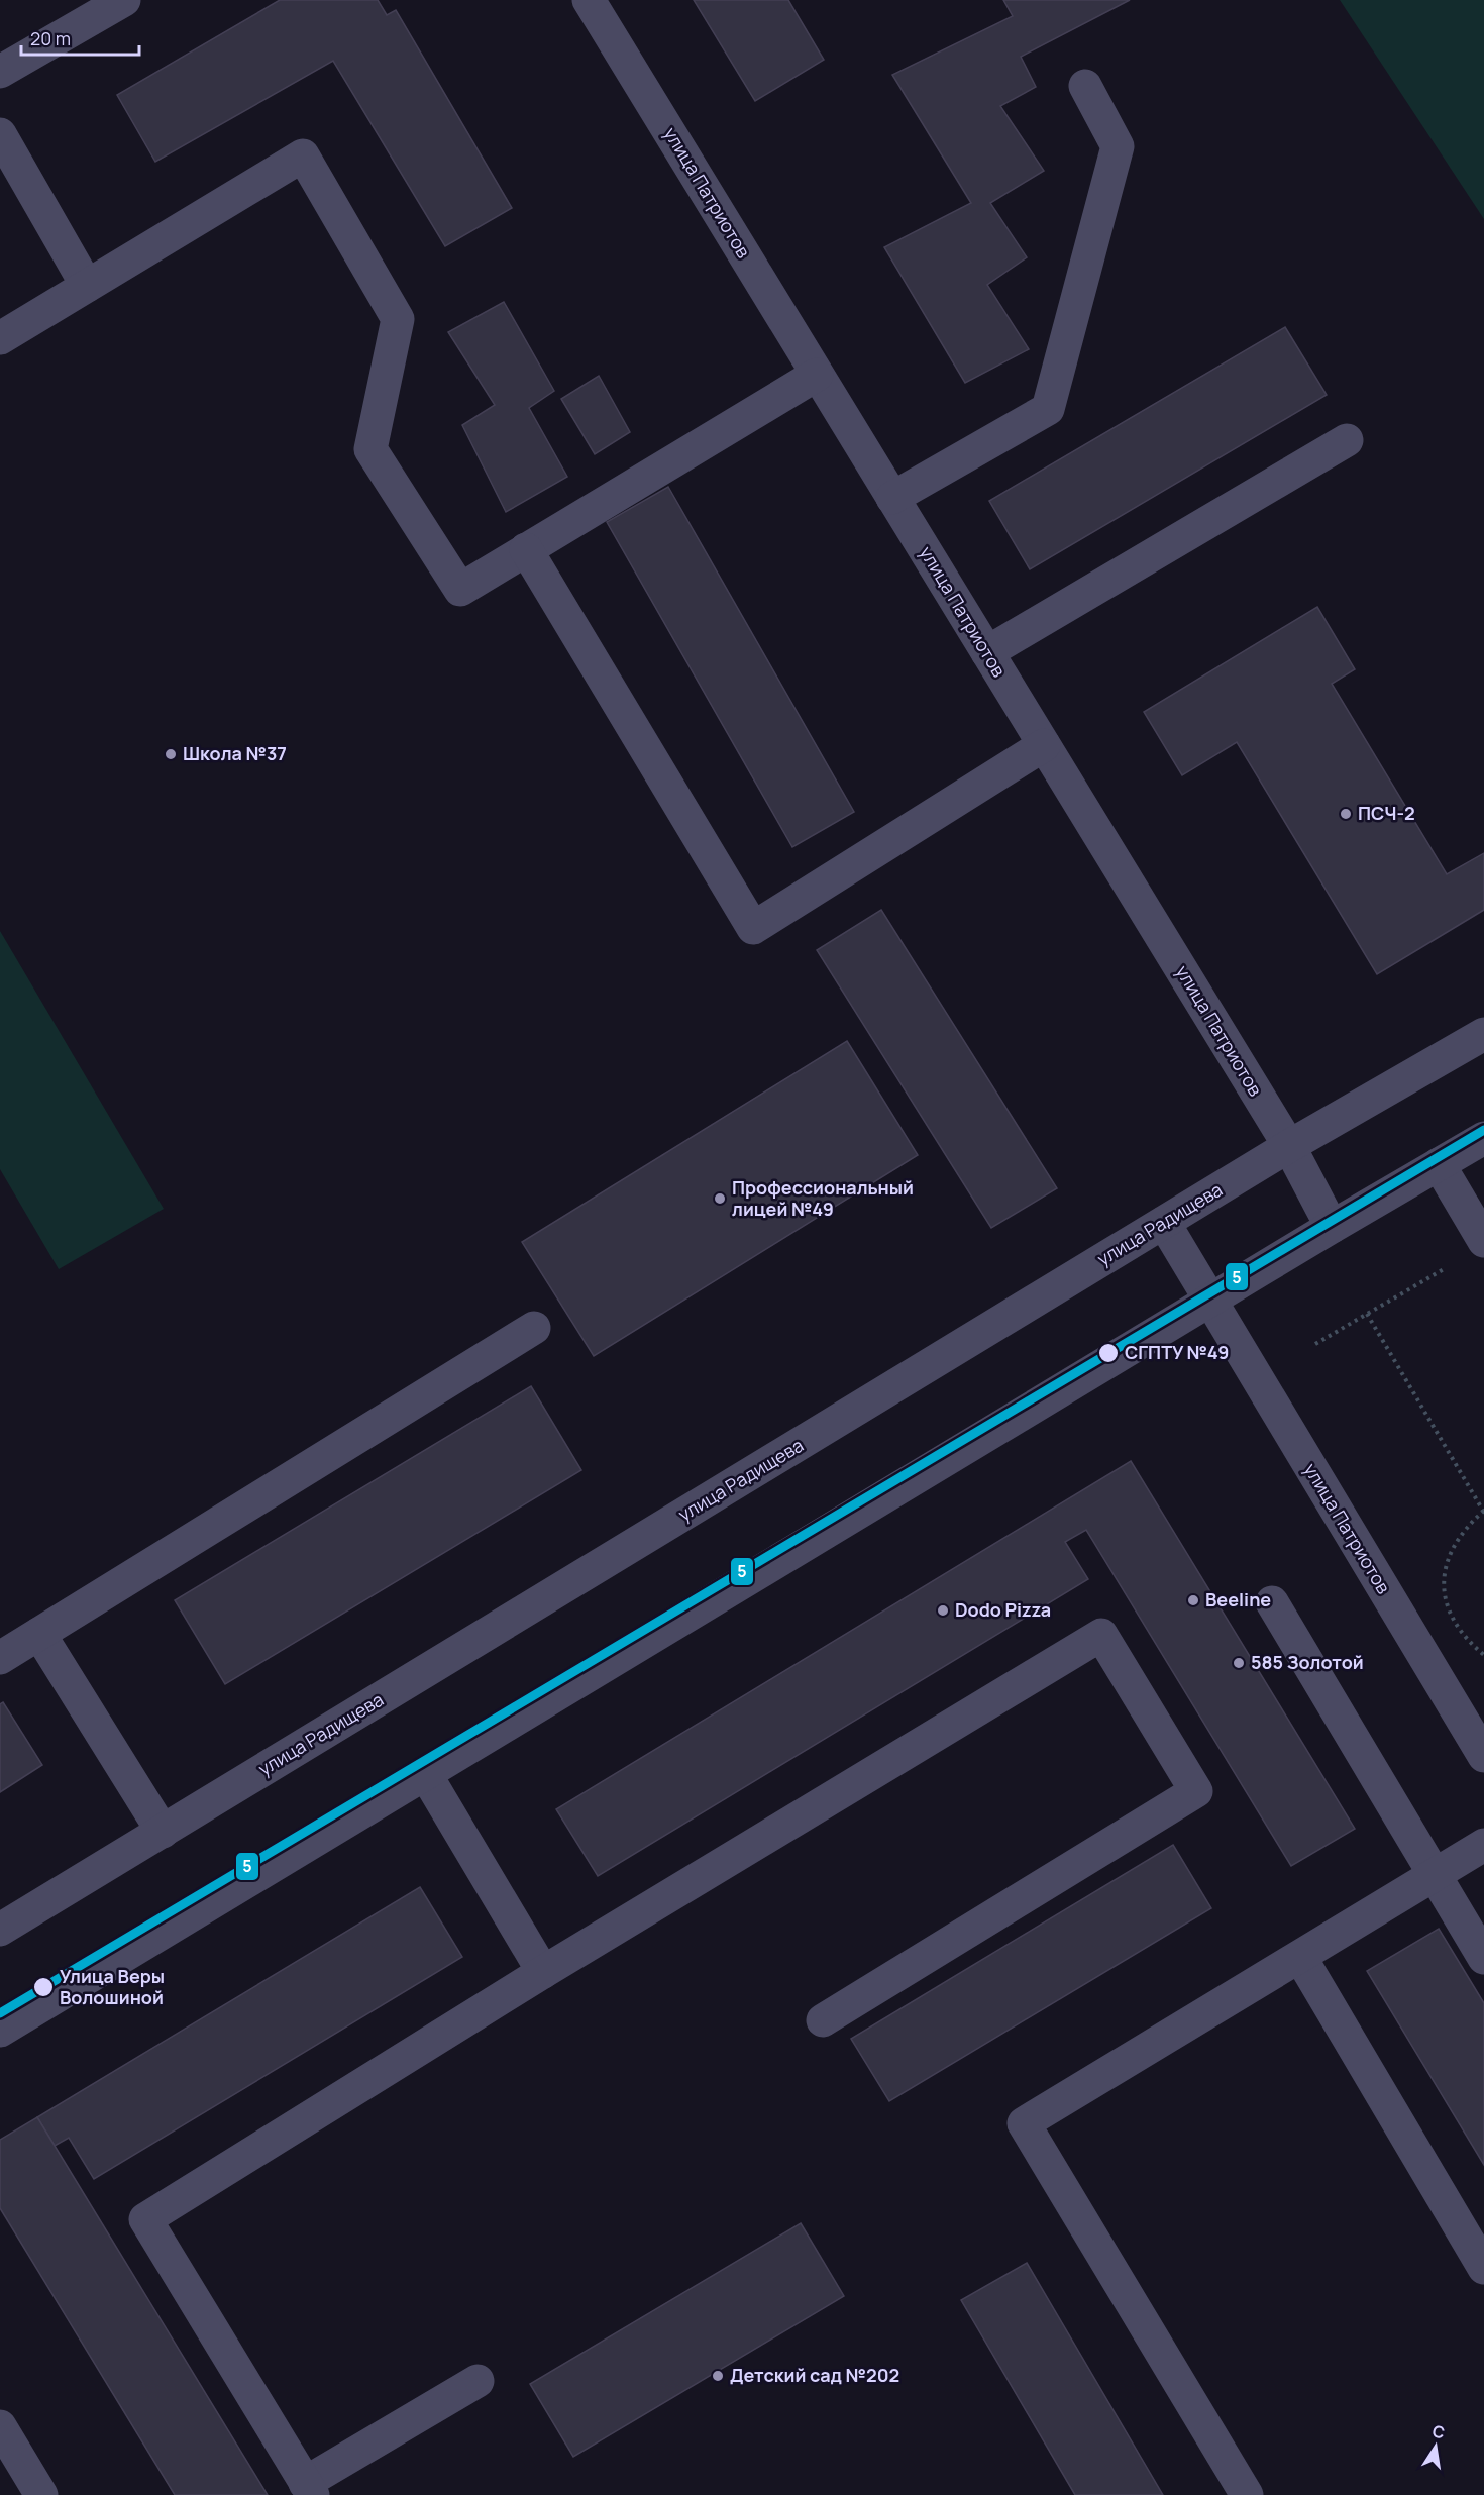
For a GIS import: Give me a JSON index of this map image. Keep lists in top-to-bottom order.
{
  "streets": {
    "street": ["улица Патриотов", "улица Радищева"]
  },
  "crossings": [
    ["улица Патриотов", "улица Радищева"]
  ],
  "places": [
    "Школа №37",
    "ПСЧ-2",
    "Профессиональный лицей №49",
    "СГПТУ №49",
    "Beeline",
    "Dodo Pizza",
    "585 Золотой",
    "Улица Веры Волошиной",
    "Детский сад №202"
  ],
  "lines": ["transit line 5"],
  "scale_bar": "20 m",
  "north": "top"
}
